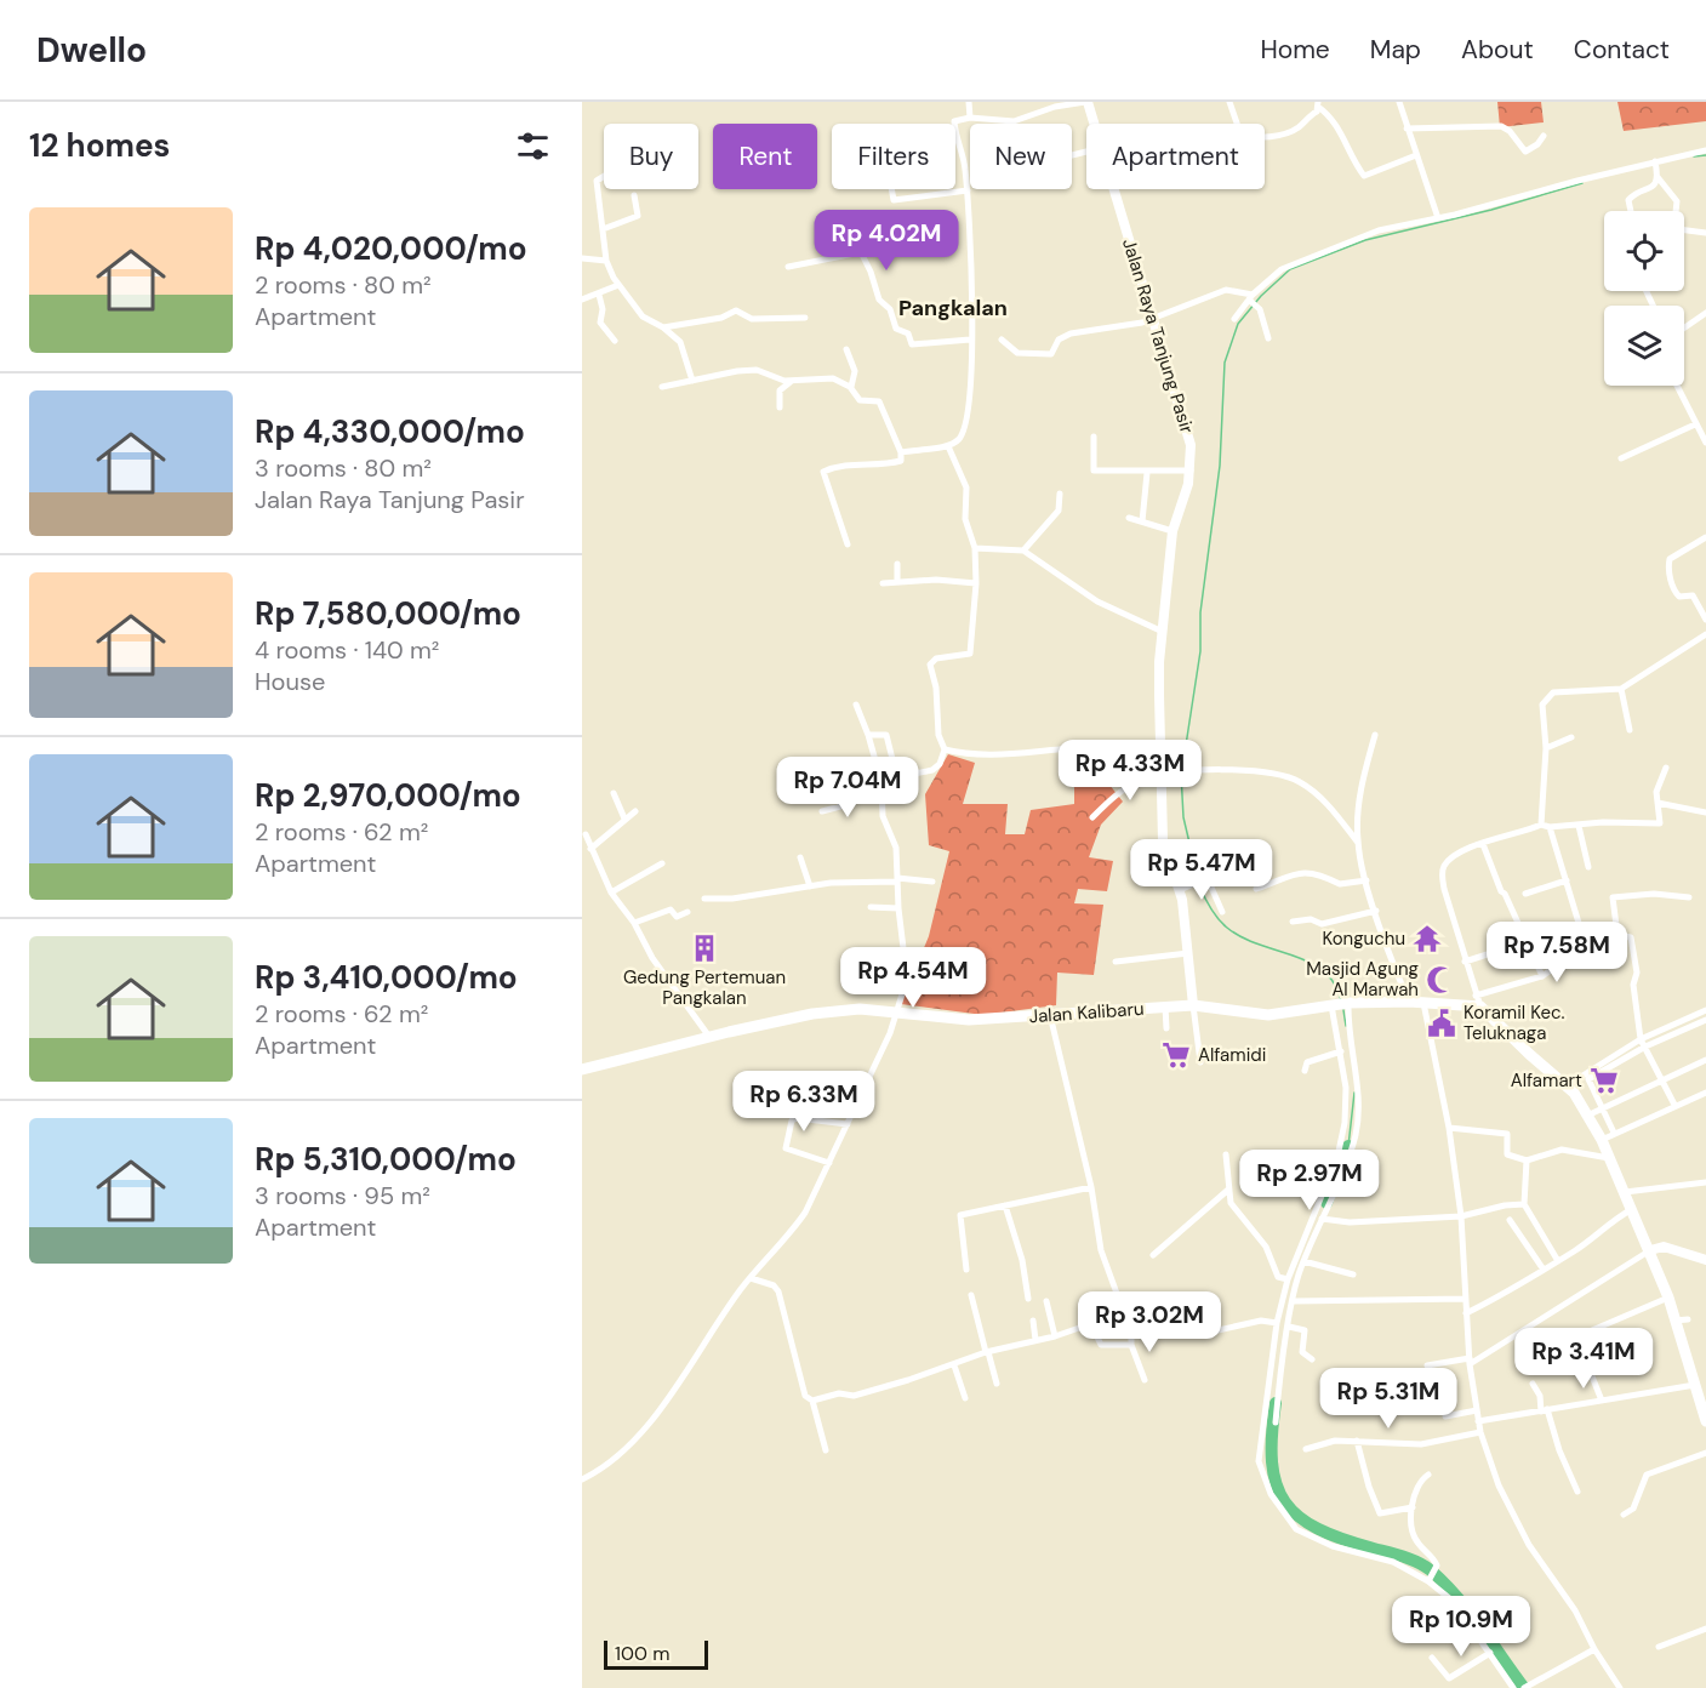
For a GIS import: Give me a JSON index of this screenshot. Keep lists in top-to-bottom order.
{
  "streets": {
    "main road": ["Jalan Kalibaru"],
    "street": ["Jalan Raya Tanjung Pasir"]
  },
  "crossings": [
    ["Jalan Raya Tanjung Pasir", "Jalan Kalibaru"]
  ],
  "districts": ["Pangkalan"],
  "places": {
    "temple": ["Konguchu"],
    "building": ["Gedung Pertemuan Pangkalan"],
    "mosque": ["Masjid Agung Al Marwah"],
    "public building": ["Koramil Kec. Teluknaga"],
    "supermarket": ["Alfamidi", "Alfamart"]
  },
  "scale_bar": "100 m",
  "page": {
    "header": "Dwello",
    "nav": [
      "Home",
      "Map",
      "About",
      "Contact"
    ],
    "heading": "12 homes",
    "chip": [
      "Buy",
      "Rent",
      "Filters",
      "New",
      "Apartment"
    ],
    "list": [
      {
        "name": "Rp 4,020,000/mo",
        "note": "2 rooms · 80 m² · Apartment"
      },
      {
        "name": "Rp 4,330,000/mo",
        "note": "3 rooms · 80 m² · Jalan Raya Tanjung Pasir"
      },
      {
        "name": "Rp 7,580,000/mo",
        "note": "4 rooms · 140 m² · House"
      },
      {
        "name": "Rp 2,970,000/mo",
        "note": "2 rooms · 62 m² · Apartment"
      },
      {
        "name": "Rp 3,410,000/mo",
        "note": "2 rooms · 62 m² · Apartment"
      },
      {
        "name": "Rp 5,310,000/mo",
        "note": "3 rooms · 95 m² · Apartment"
      }
    ],
    "price": [
      "Rp 4.02M",
      "Rp 4.33M",
      "Rp 7.04M",
      "Rp 5.47M",
      "Rp 7.58M",
      "Rp 4.54M",
      "Rp 6.33M",
      "Rp 2.97M",
      "Rp 3.02M",
      "Rp 3.41M",
      "Rp 5.31M",
      "Rp 10.9M"
    ],
    "scale": "100 m"
  }
}
